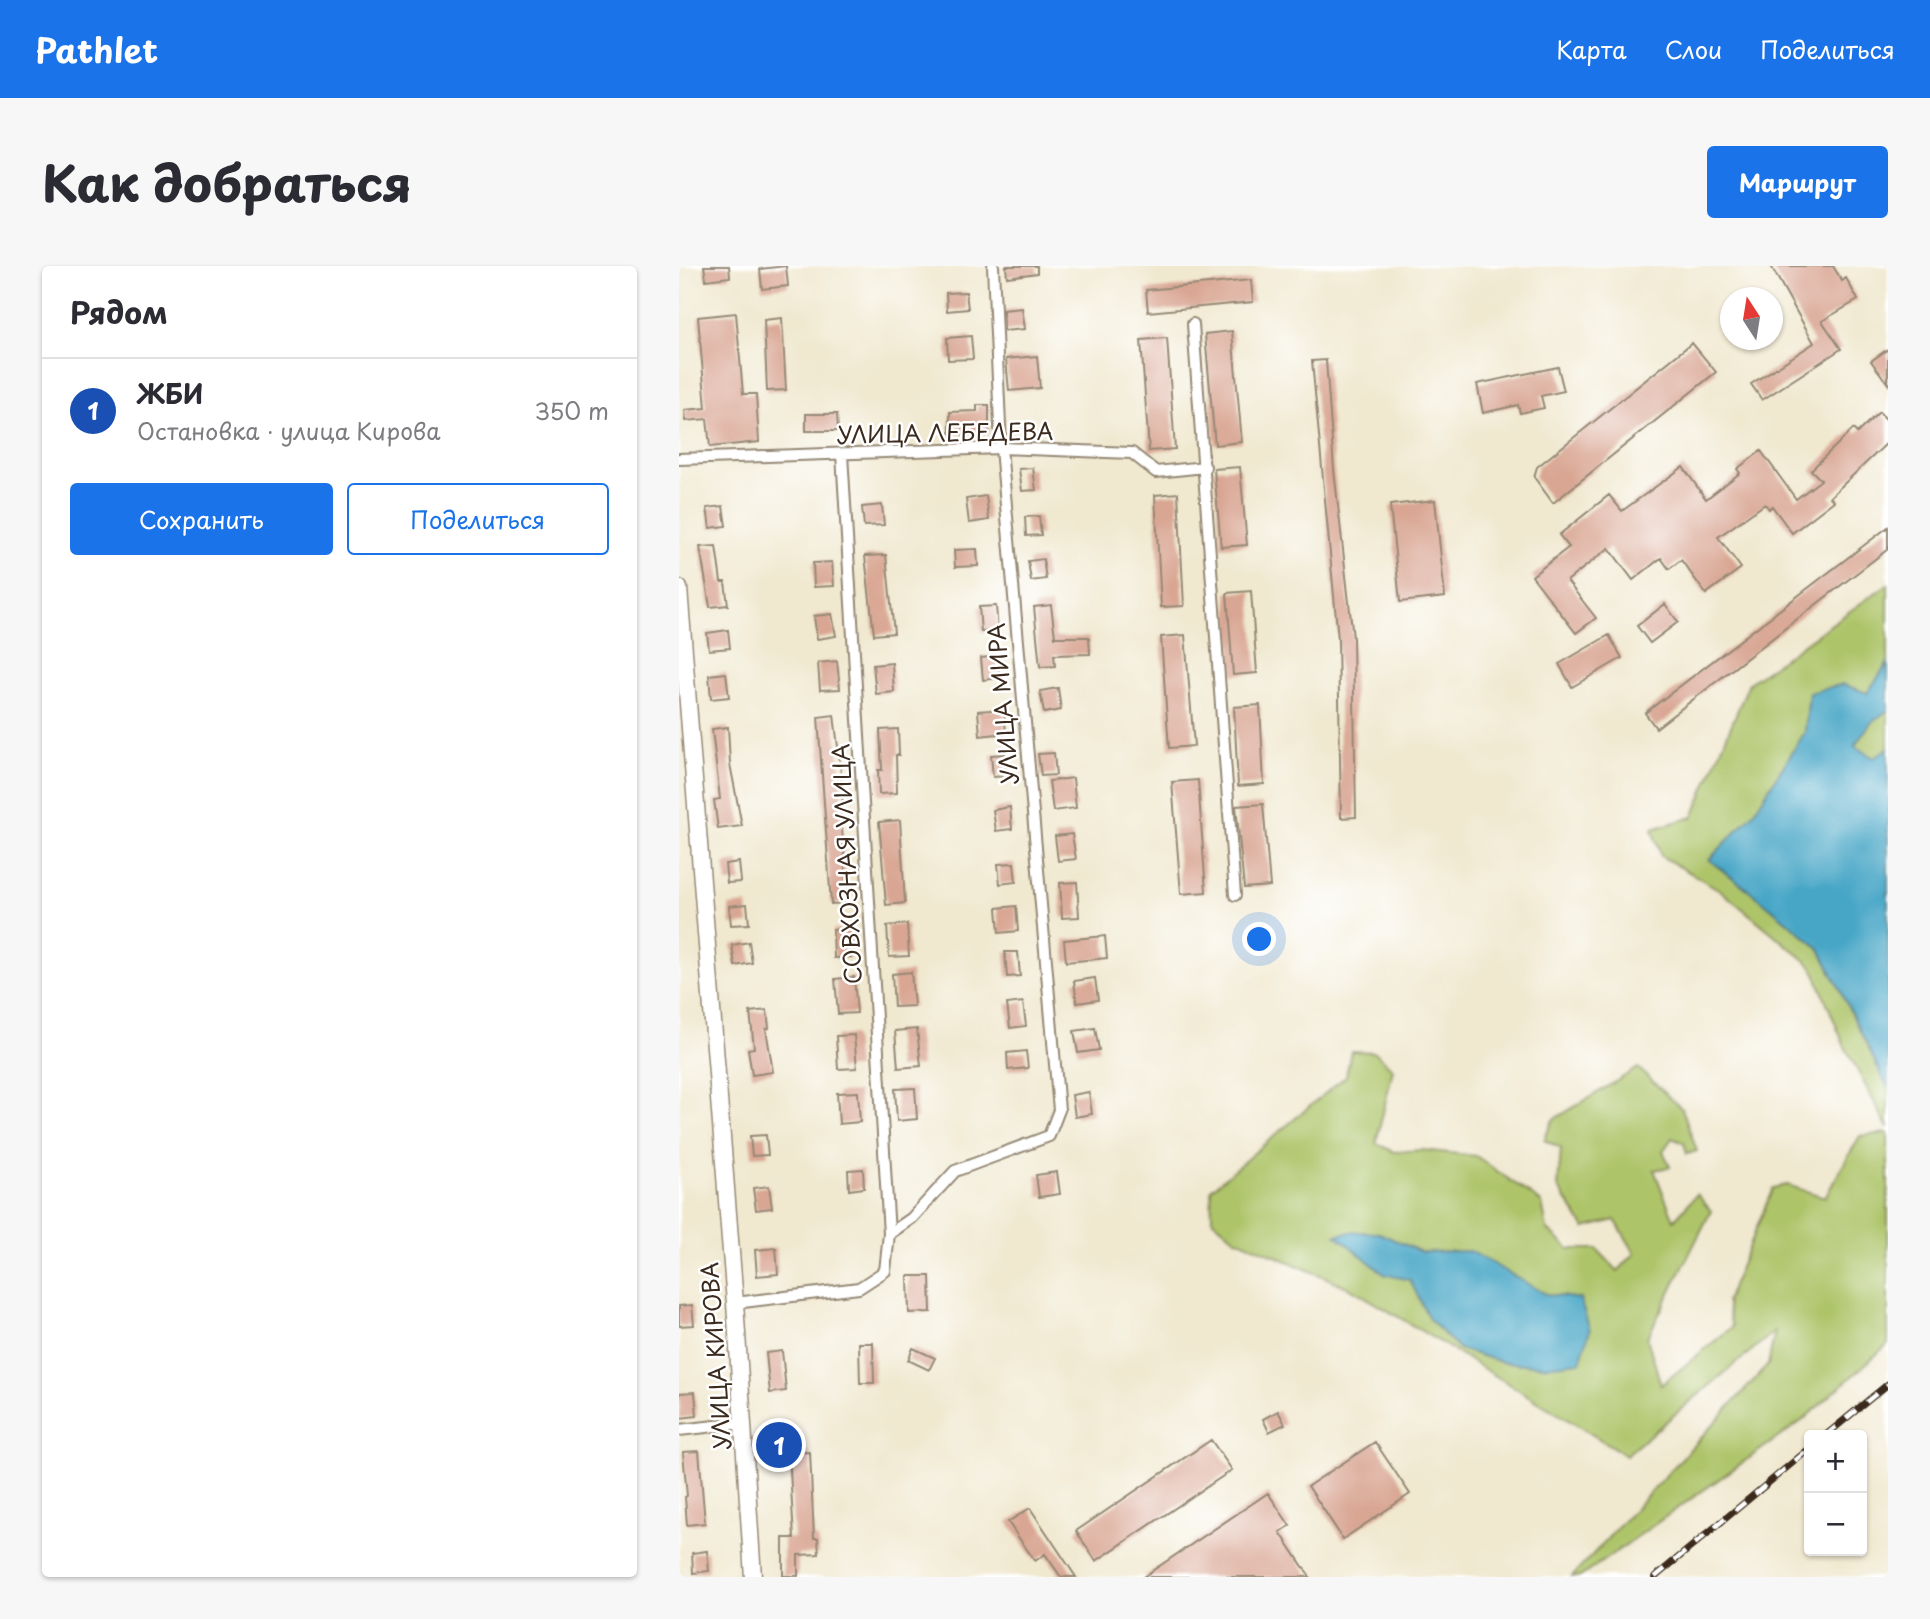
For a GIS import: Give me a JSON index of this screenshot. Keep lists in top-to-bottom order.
{
  "streets": {
    "street": [
      "УЛИЦА ЛЕБЕДЕВА",
      "УЛИЦА МИРА",
      "СОВХОЗНАЯ УЛИЦА",
      "УЛИЦА КИРОВА"
    ]
  },
  "crossings": [
    ["УЛИЦА ЛЕБЕДЕВА", "УЛИЦА МИРА"],
    ["УЛИЦА ЛЕБЕДЕВА", "СОВХОЗНАЯ УЛИЦА"],
    ["УЛИЦА МИРА", "СОВХОЗНАЯ УЛИЦА"],
    ["СОВХОЗНАЯ УЛИЦА", "УЛИЦА КИРОВА"]
  ],
  "north": "top",
  "page": {
    "header": "Pathlet",
    "nav": ["Карта", "Слои", "Поделиться"],
    "title": "Как добраться",
    "buttons": [
      "Маршрут",
      ["Сохранить", "Поделиться"]
    ],
    "heading": "Рядом",
    "list": [
      {
        "mark": "1",
        "name": "ЖБИ",
        "note": "Остановка · улица Кирова",
        "value": "350 m"
      }
    ],
    "pins": "1",
    "map_buttons": ["+", "−"]
  }
}
